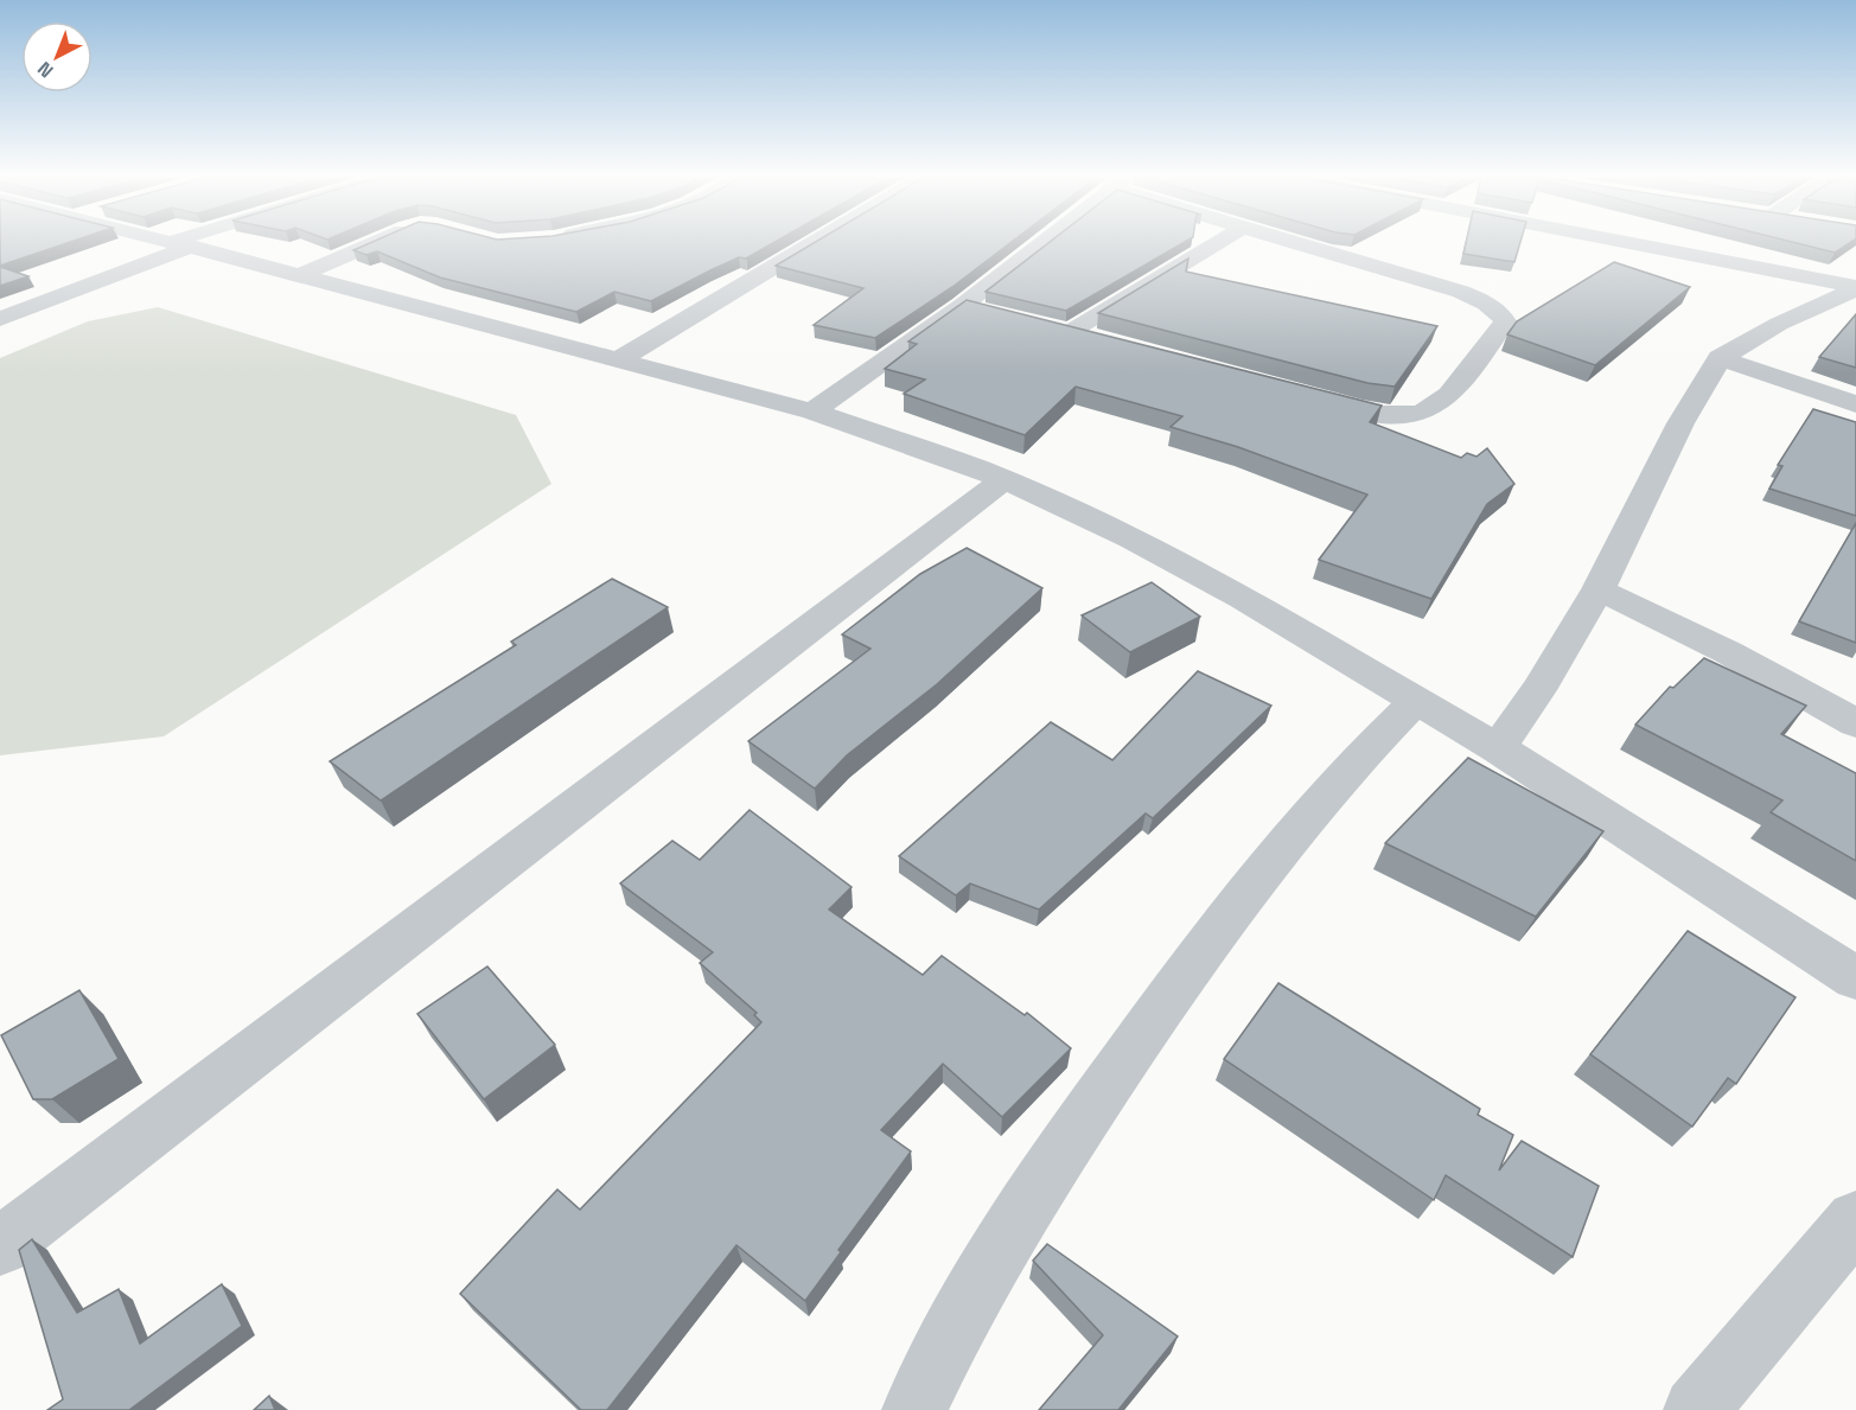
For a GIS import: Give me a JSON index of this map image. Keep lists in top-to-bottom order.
{
  "north": "bottom left"
}
